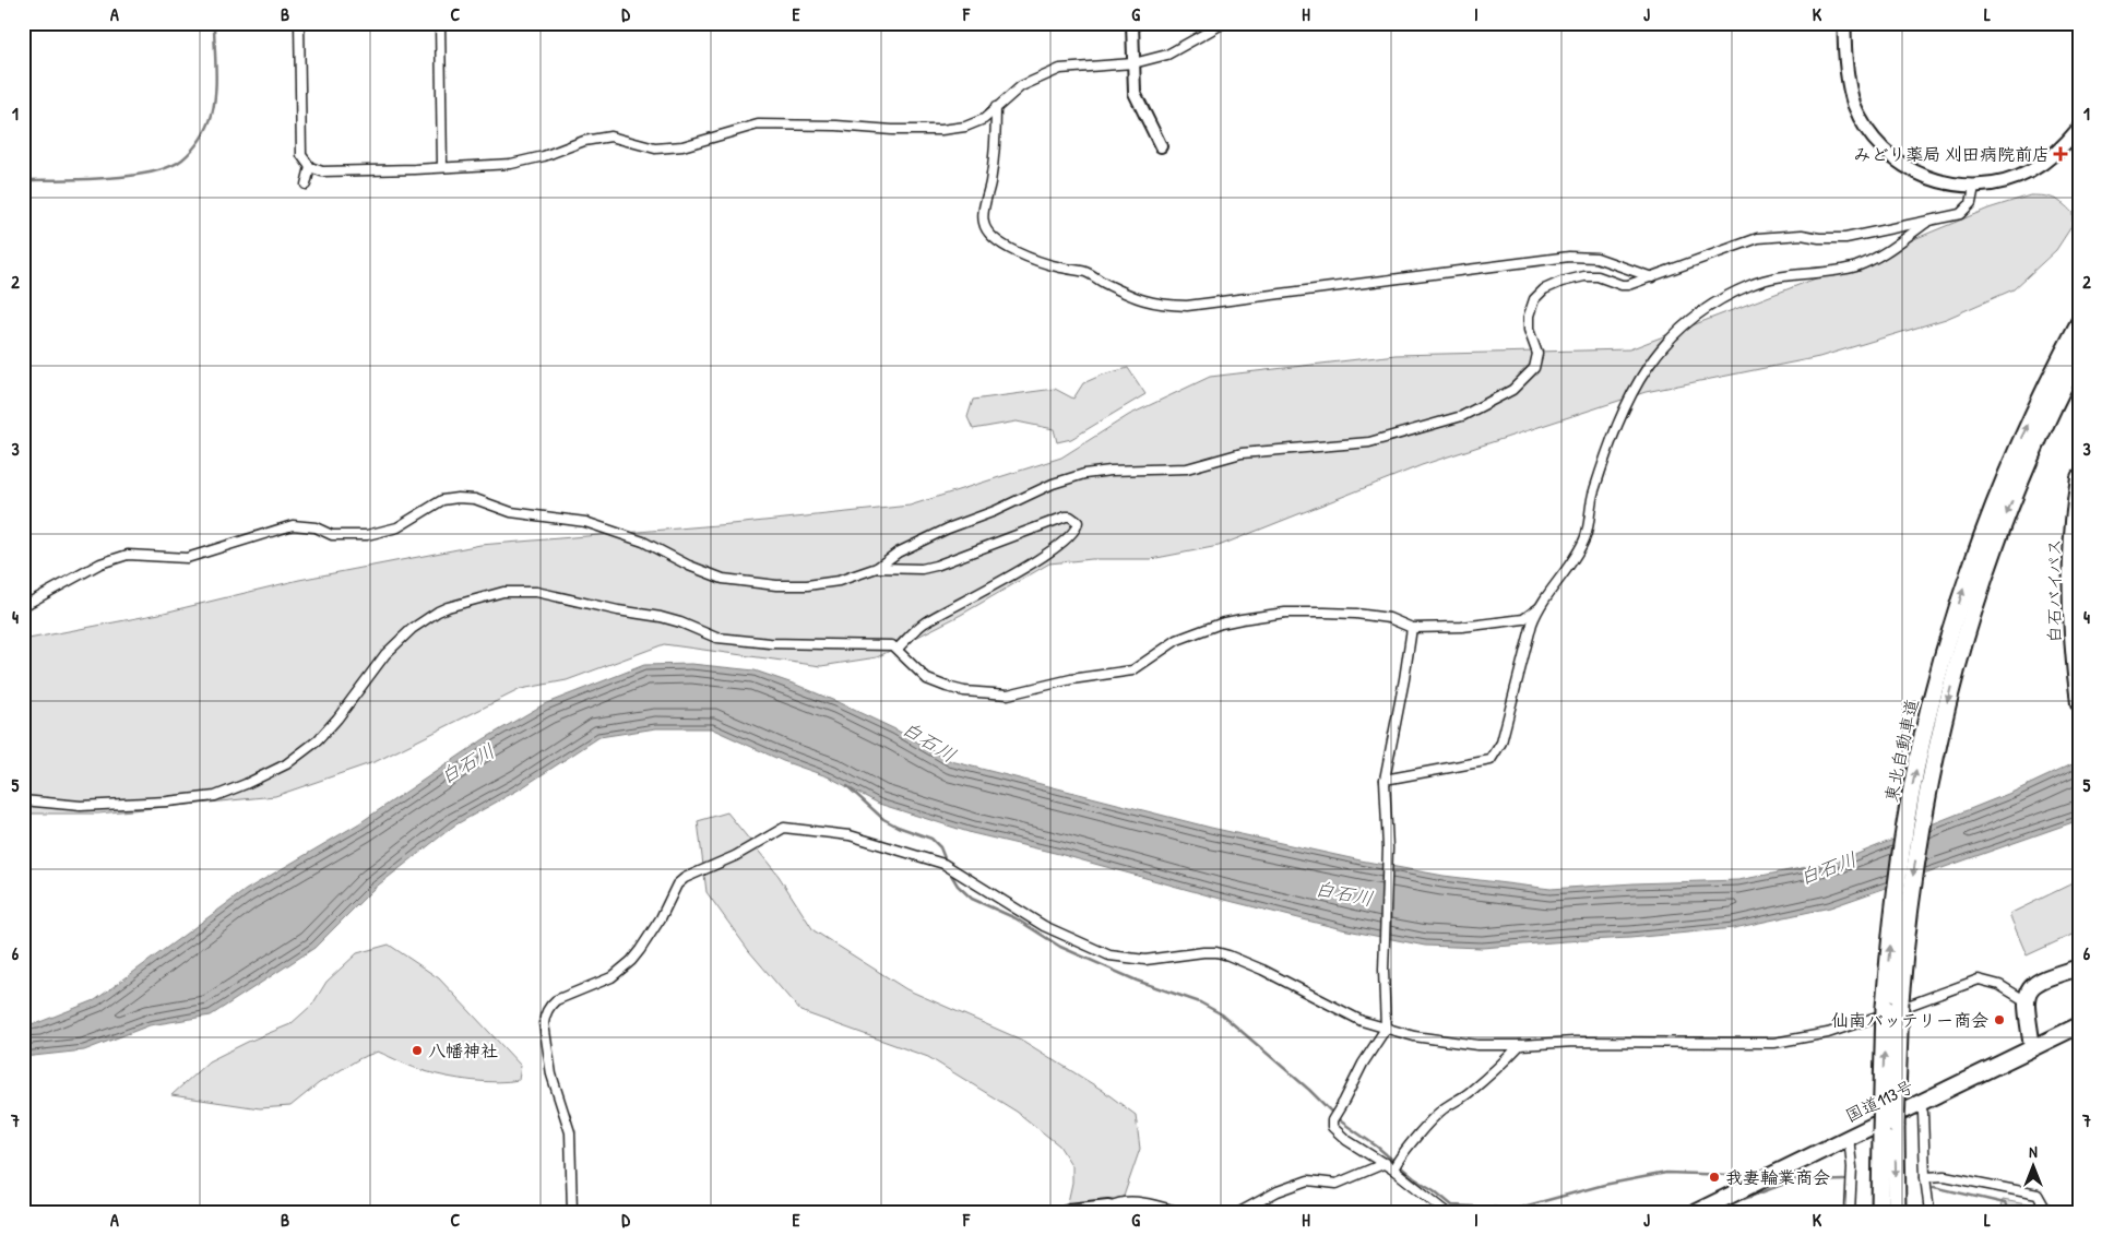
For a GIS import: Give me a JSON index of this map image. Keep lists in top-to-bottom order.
{
  "streets": {
    "highway": ["白石バイパス", "東北自動車道", "国道113号"]
  },
  "water": ["白石川"],
  "places": {
    "health": ["みどり薬局 刈田病院前店"],
    "other": ["仙南バッテリー商会", "八幡神社", "我妻輪業商会"]
  },
  "north": "top",
  "grid": {
    "columns": [
      "A",
      "B",
      "C",
      "D",
      "E",
      "F",
      "G",
      "H",
      "I",
      "J",
      "K",
      "L"
    ],
    "rows": [
      "1",
      "2",
      "3",
      "4",
      "5",
      "6",
      "7"
    ]
  }
}
